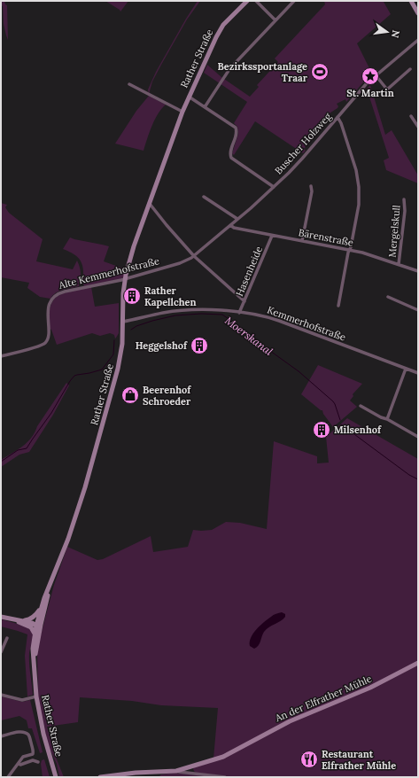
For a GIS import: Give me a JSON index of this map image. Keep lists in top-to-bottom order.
{
  "streets": {
    "street": [
      "Rather Straße",
      "Buscher Holzweg",
      "Mergelskull",
      "Bärenstraße",
      "Hasenheide",
      "Alte Kemmerhofstraße",
      "Kemmerhofstraße",
      "An der Elfrather Mühle"
    ]
  },
  "crossings": [
    ["Rather Straße", "Alte Kemmerhofstraße"],
    ["Rather Straße", "Kemmerhofstraße"],
    ["Buscher Holzweg", "Bärenstraße"],
    ["Buscher Holzweg", "Alte Kemmerhofstraße"],
    ["Mergelskull", "Bärenstraße"],
    ["Bärenstraße", "Hasenheide"],
    ["Hasenheide", "Kemmerhofstraße"]
  ],
  "water": ["Moerskanal"],
  "places": {
    "sports": ["Bezirkssportanlage Traar"],
    "place": ["St. Martin"],
    "building": ["Rather Kapellchen", "Heggelshof", "Milsenhof"],
    "shop": ["Beerenhof Schroeder"],
    "restaurant": ["Restaurant Elfrather Mühle"]
  },
  "north": "right"
}
